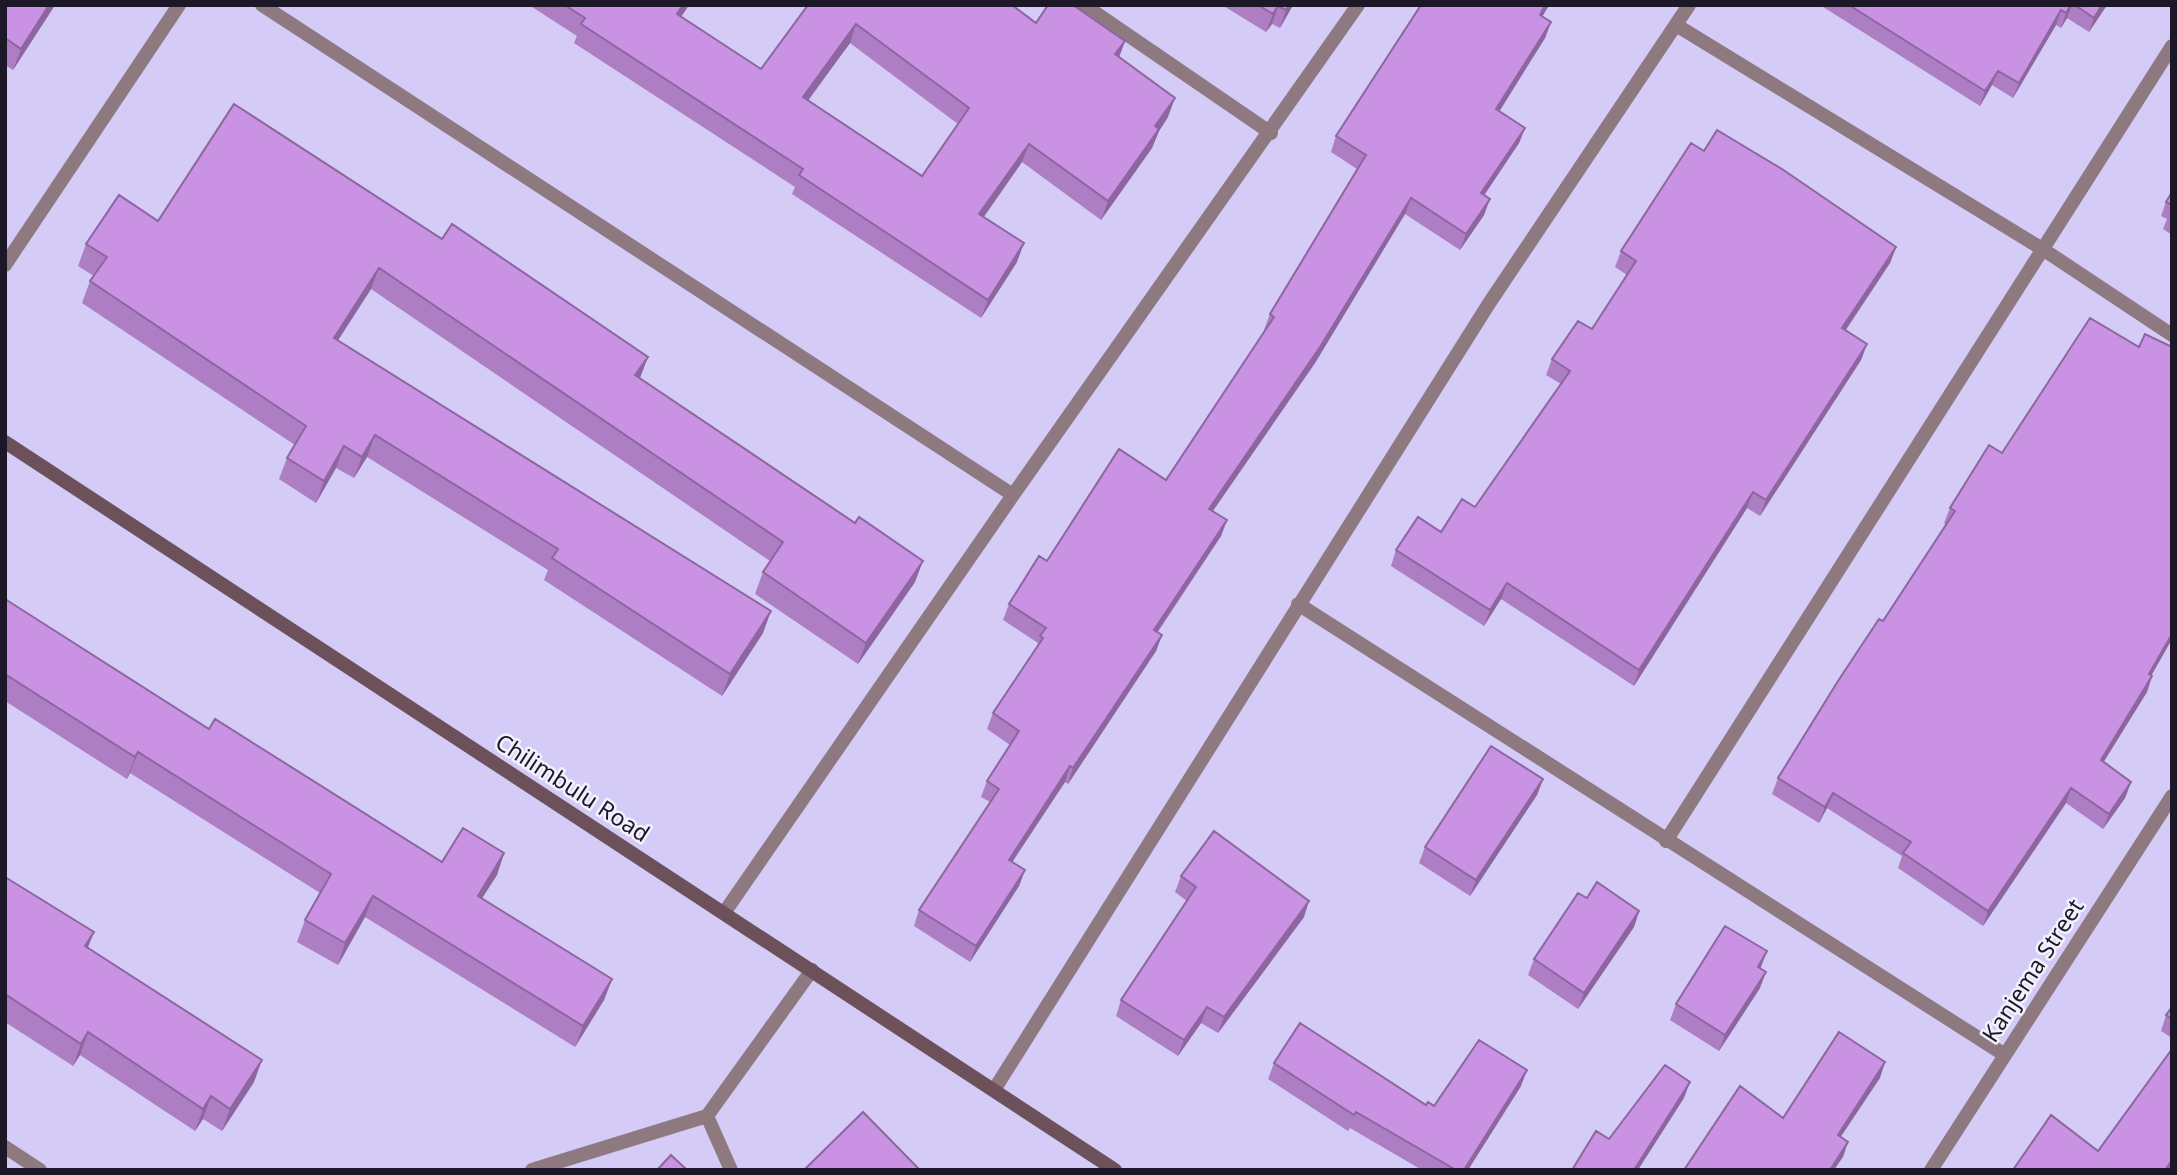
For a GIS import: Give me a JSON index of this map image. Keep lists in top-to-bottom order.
{
  "streets": {
    "main road": ["Chilimbulu Road"],
    "street": ["Kanjema Street"]
  }
}
